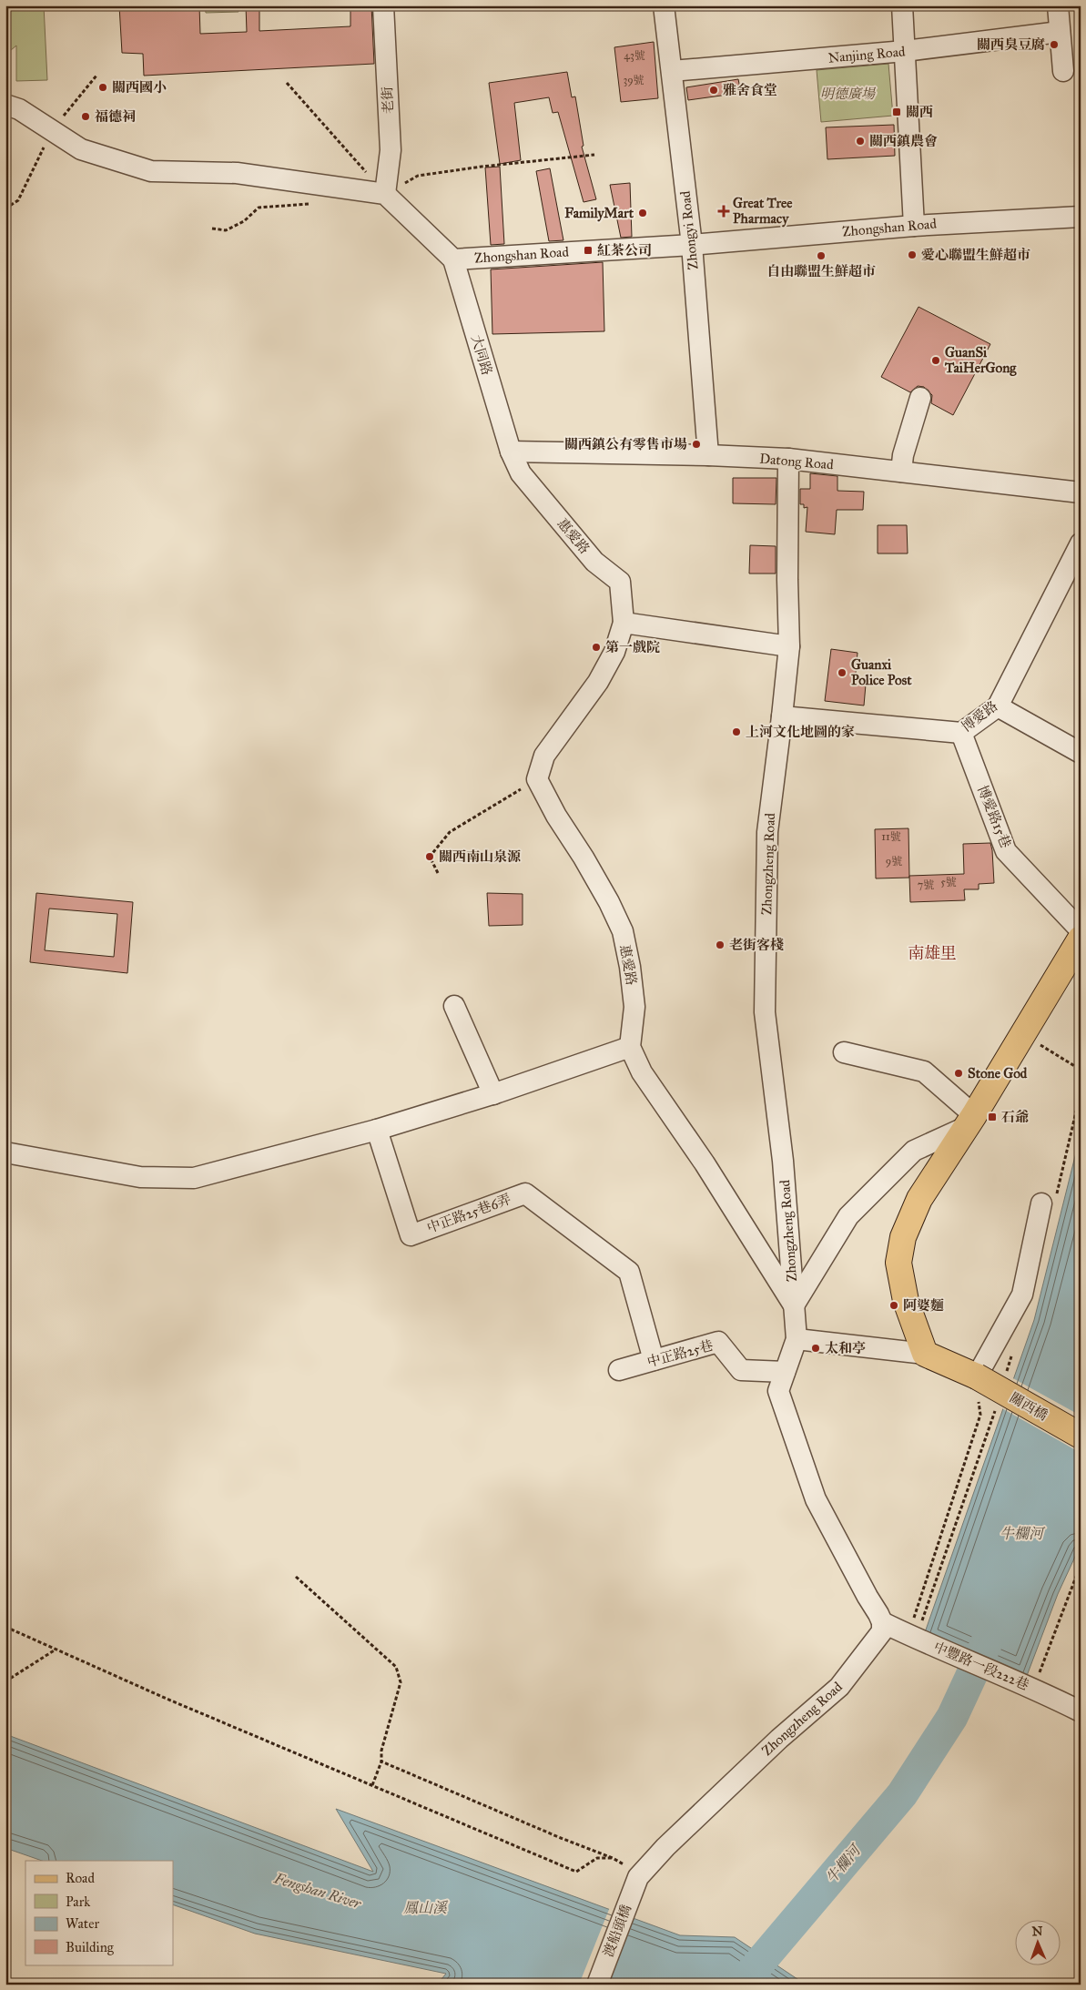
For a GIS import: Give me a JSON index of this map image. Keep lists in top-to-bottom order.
{
  "streets": {
    "main road": ["關西橋"],
    "street": [
      "Nanjing Road",
      "老街",
      "Zhongshan Road",
      "Zhongyi Road",
      "大同路",
      "Datong Road",
      "惠愛路",
      "博愛路",
      "博愛路15巷",
      "Zhongzheng Road",
      "中正路25巷6弄",
      "中正路25巷",
      "中豐路一段222巷",
      "渡船頭橋"
    ]
  },
  "crossings": [
    ["Nanjing Road", "Zhongyi Road"],
    ["Zhongshan Road", "Zhongyi Road"],
    ["Zhongshan Road", "大同路"],
    ["Zhongyi Road", "Datong Road"],
    ["大同路", "Datong Road"],
    ["大同路", "惠愛路"],
    ["Datong Road", "惠愛路"],
    ["Datong Road", "Zhongzheng Road"],
    ["博愛路", "博愛路15巷"],
    ["博愛路", "Zhongzheng Road"],
    ["Zhongzheng Road", "中正路25巷"],
    ["Zhongzheng Road", "中豐路一段222巷"],
    ["Zhongzheng Road", "渡船頭橋"],
    ["中正路25巷6弄", "中正路25巷"]
  ],
  "districts": ["南雄里"],
  "water": ["牛欄河", "Fengshan River", "鳳山溪"],
  "parks": ["明德廣場"],
  "places": {
    "other": [
      "關西臭豆腐",
      "關西國小",
      "雅舍食堂",
      "福德祠",
      "關西鎮農會",
      "FamilyMart",
      "愛心聯盟生鮮超市",
      "自由聯盟生鮮超市",
      "GuanSi TaiHerGong",
      "關西鎮公有零售市場",
      "第一戲院",
      "Guanxi Police Post",
      "上河文化地圖的家",
      "關西南山泉源",
      "老街客棧",
      "Stone God",
      "阿婆麵",
      "太和亭"
    ],
    "transit": ["關西", "紅茶公司", "石爺"],
    "health": ["Great Tree Pharmacy"]
  },
  "house_numbers": [
    "43號",
    "39號",
    "11號",
    "9號",
    "5號",
    "7號"
  ],
  "legend": [
    "Road",
    "Park",
    "Water",
    "Building"
  ],
  "north": "top"
}
